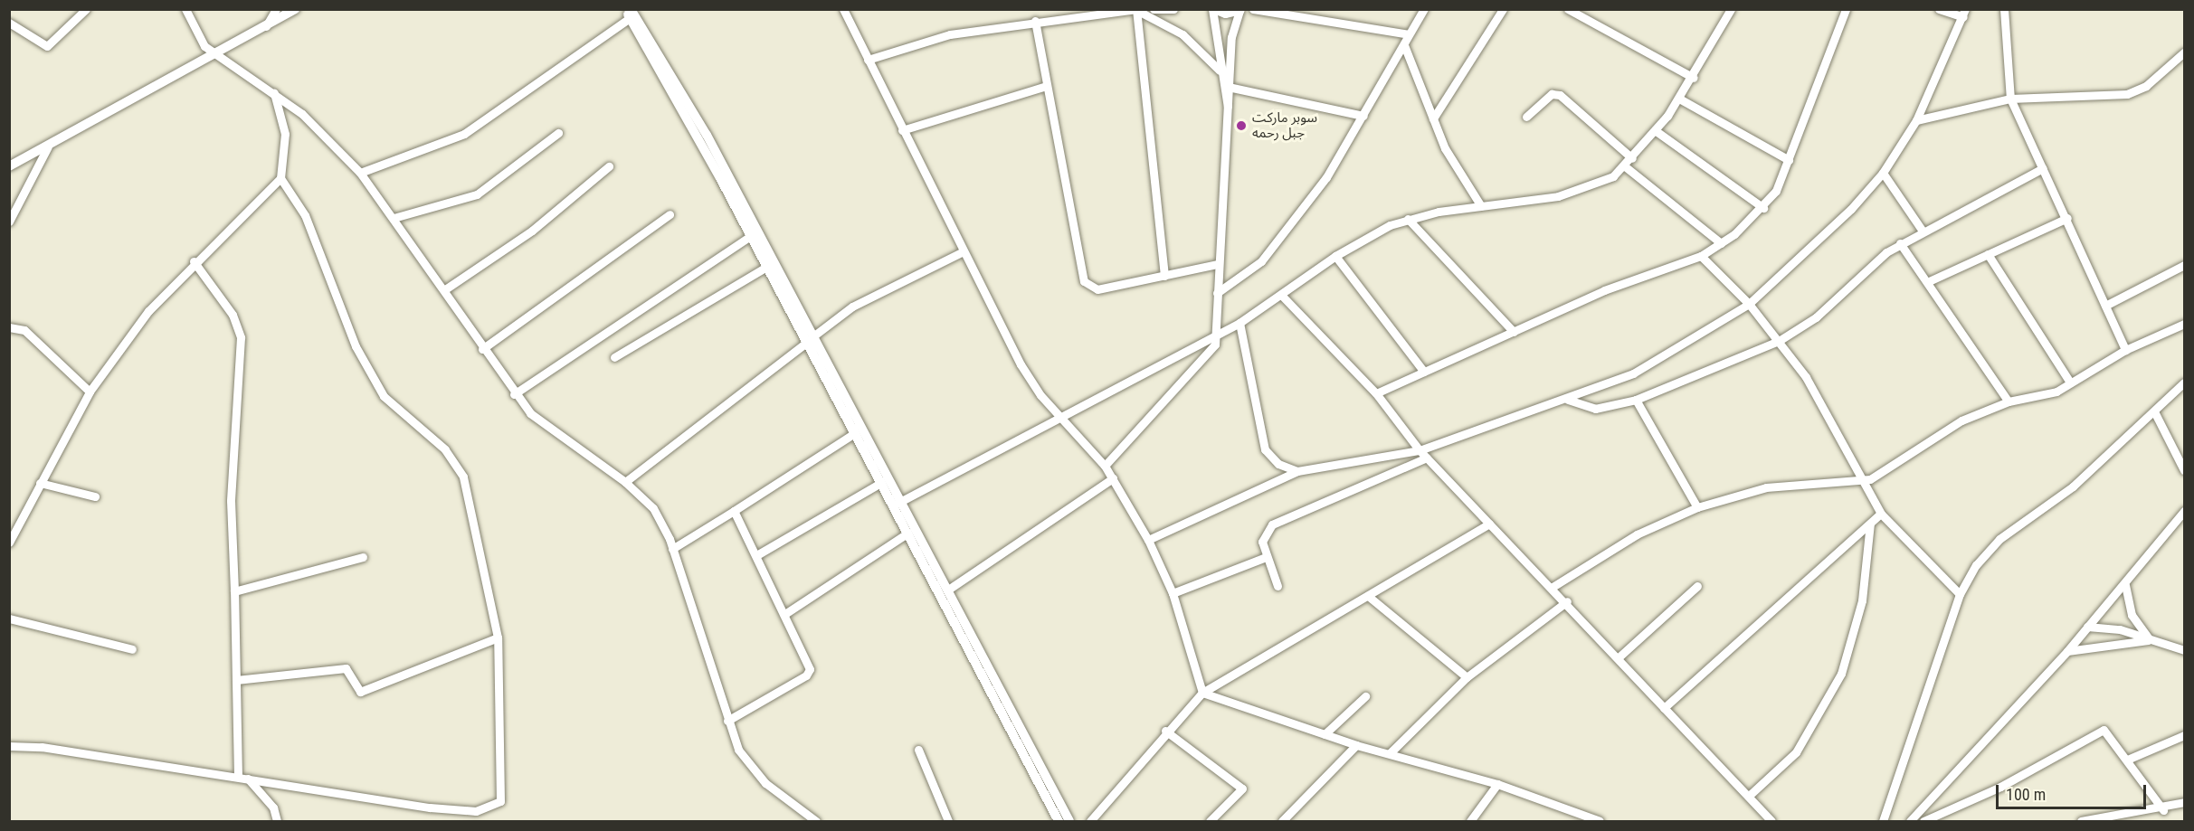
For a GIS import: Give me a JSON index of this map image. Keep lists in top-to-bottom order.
{
  "places": ["سوبر ماركت جبل رحمه"],
  "scale_bar": "100 m"
}
